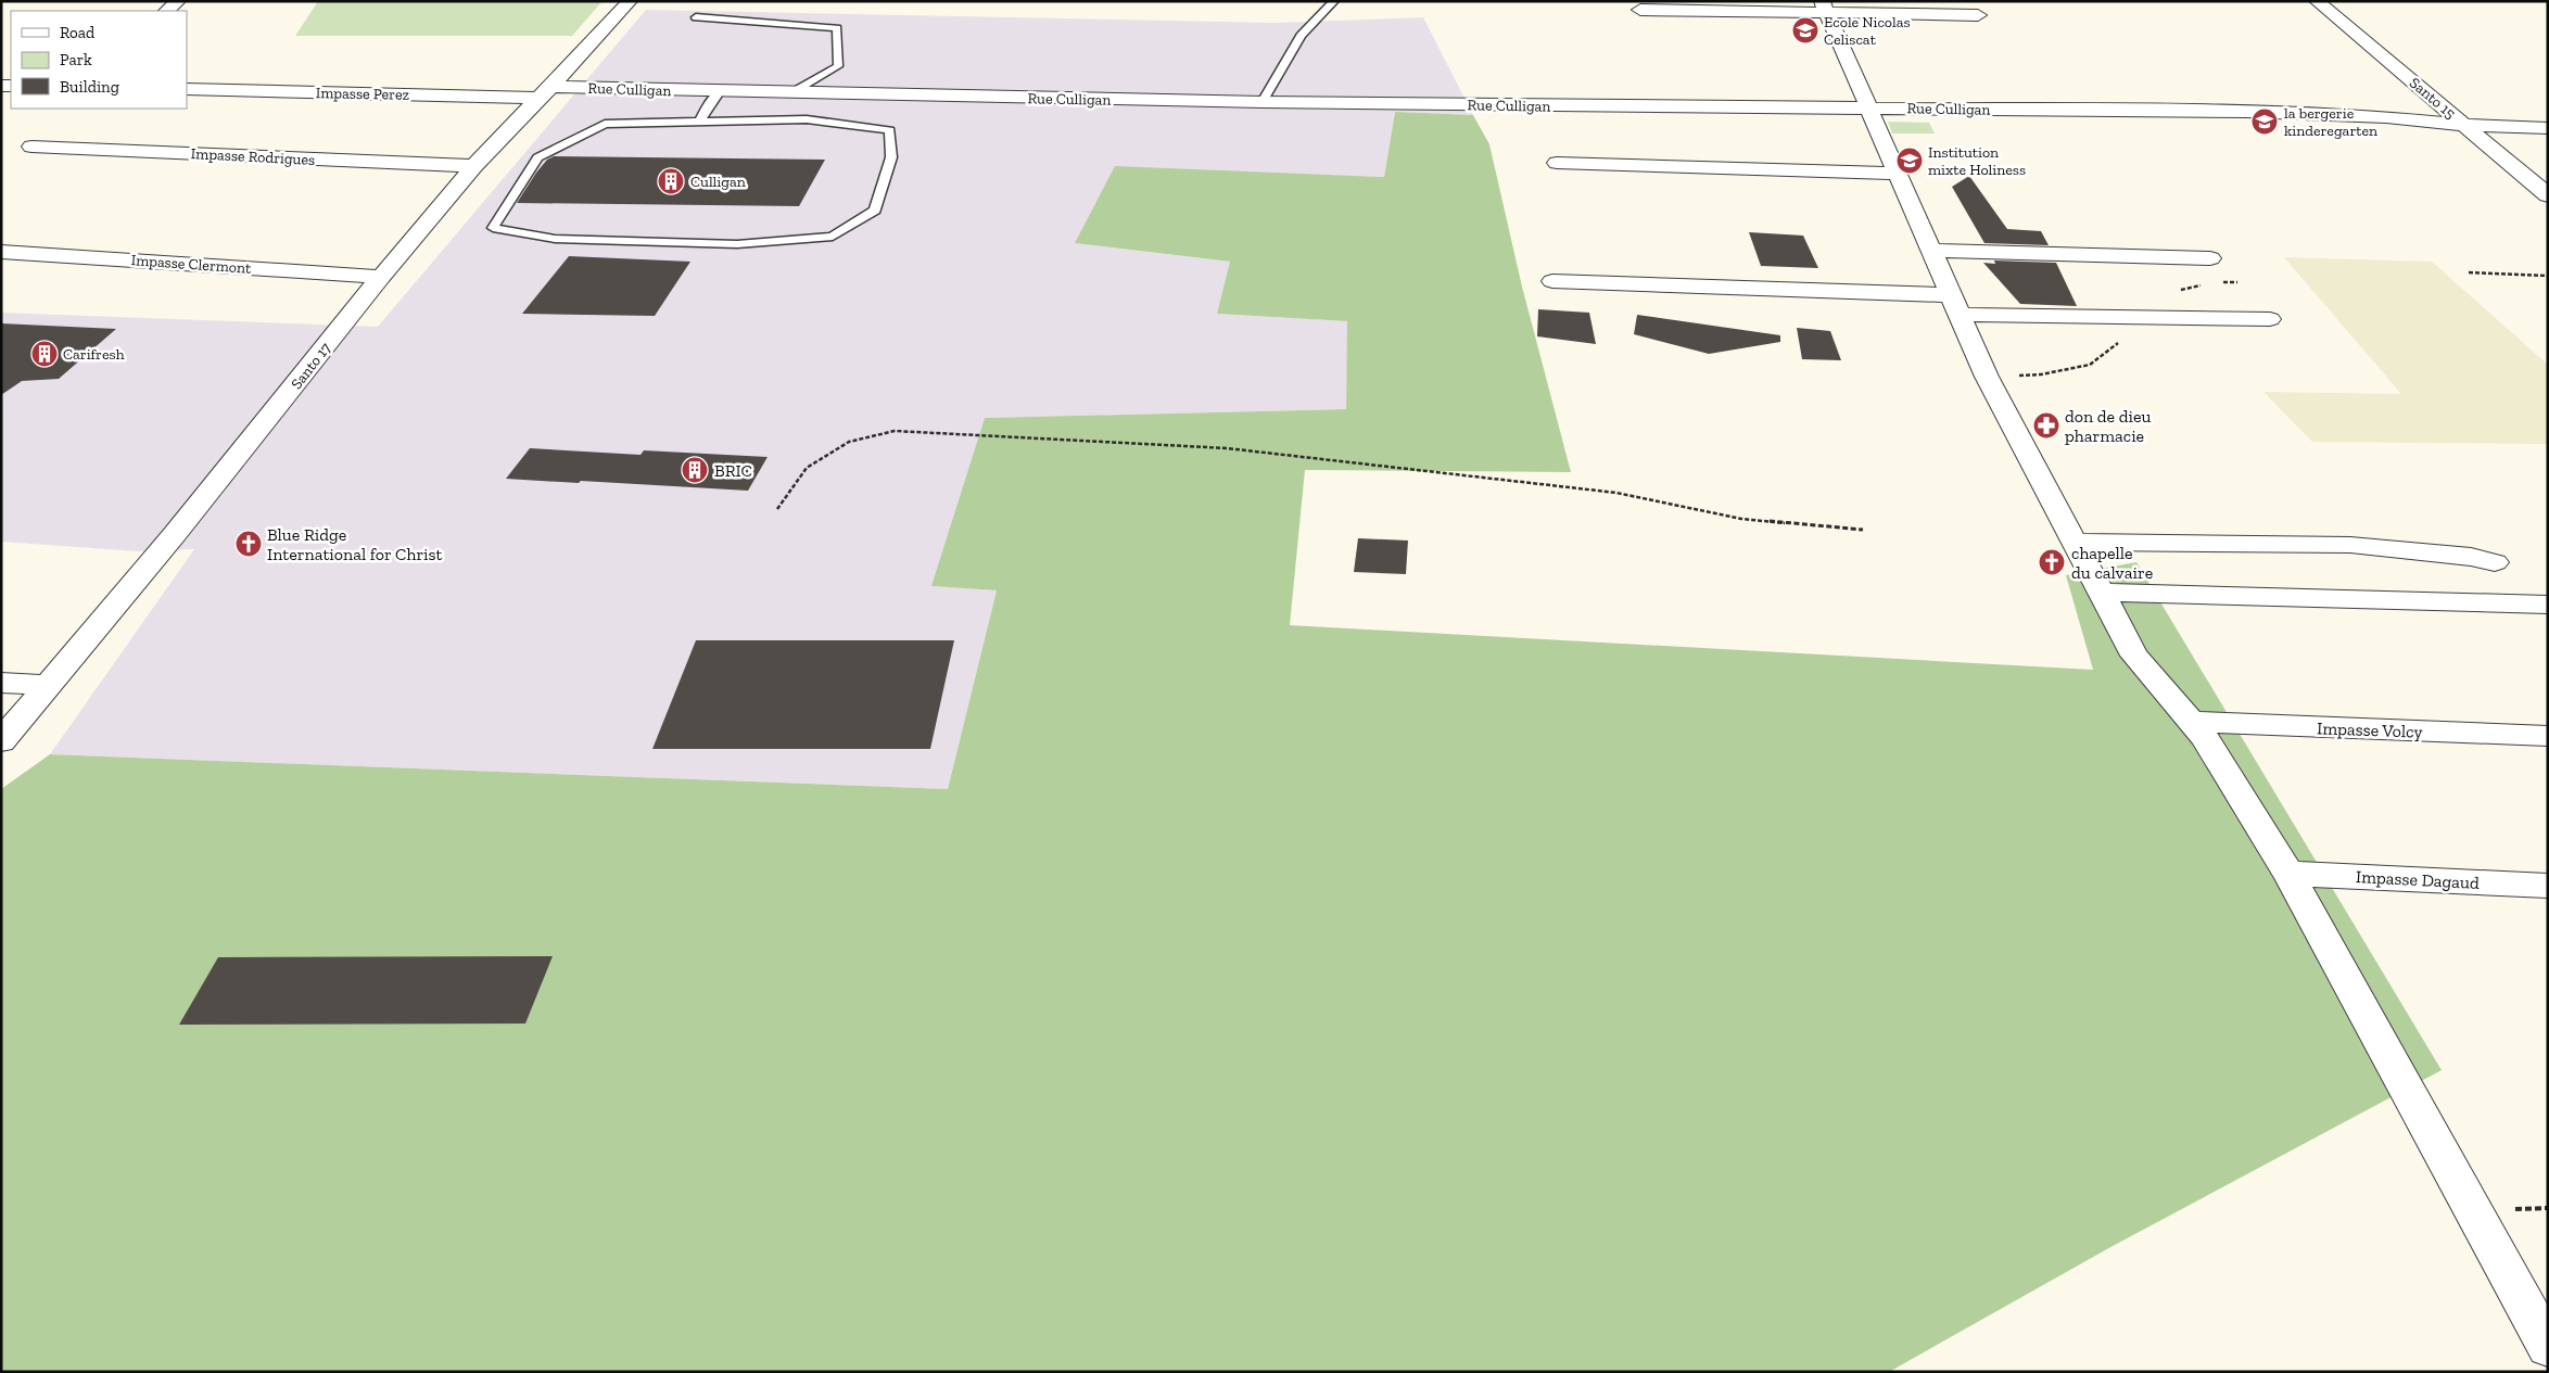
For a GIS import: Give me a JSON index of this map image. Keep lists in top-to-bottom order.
{
  "streets": {
    "street": [
      "Rue Culligan",
      "Impasse Perez",
      "Santo 15",
      "Impasse Rodrigues",
      "Impasse Clermont",
      "Santo 17",
      "Impasse Volcy",
      "Impasse Dagaud"
    ]
  },
  "crossings": [
    ["Rue Culligan", "Impasse Perez"],
    ["Rue Culligan", "Santo 15"],
    ["Rue Culligan", "Santo 17"],
    ["Impasse Perez", "Santo 17"],
    ["Impasse Rodrigues", "Santo 17"],
    ["Impasse Clermont", "Santo 17"]
  ],
  "places": {
    "school or university": ["Ecole Nicolas Celiscat", "la bergerie kinderegarten", "Institution mixte Holiness"],
    "building": ["Culligan", "Carifresh", "BRIC"],
    "pharmacy": ["don de dieu pharmacie"],
    "church": ["Blue Ridge International for Christ", "chapelle du calvaire"]
  },
  "legend": ["Road", "Park", "Building"]
}
